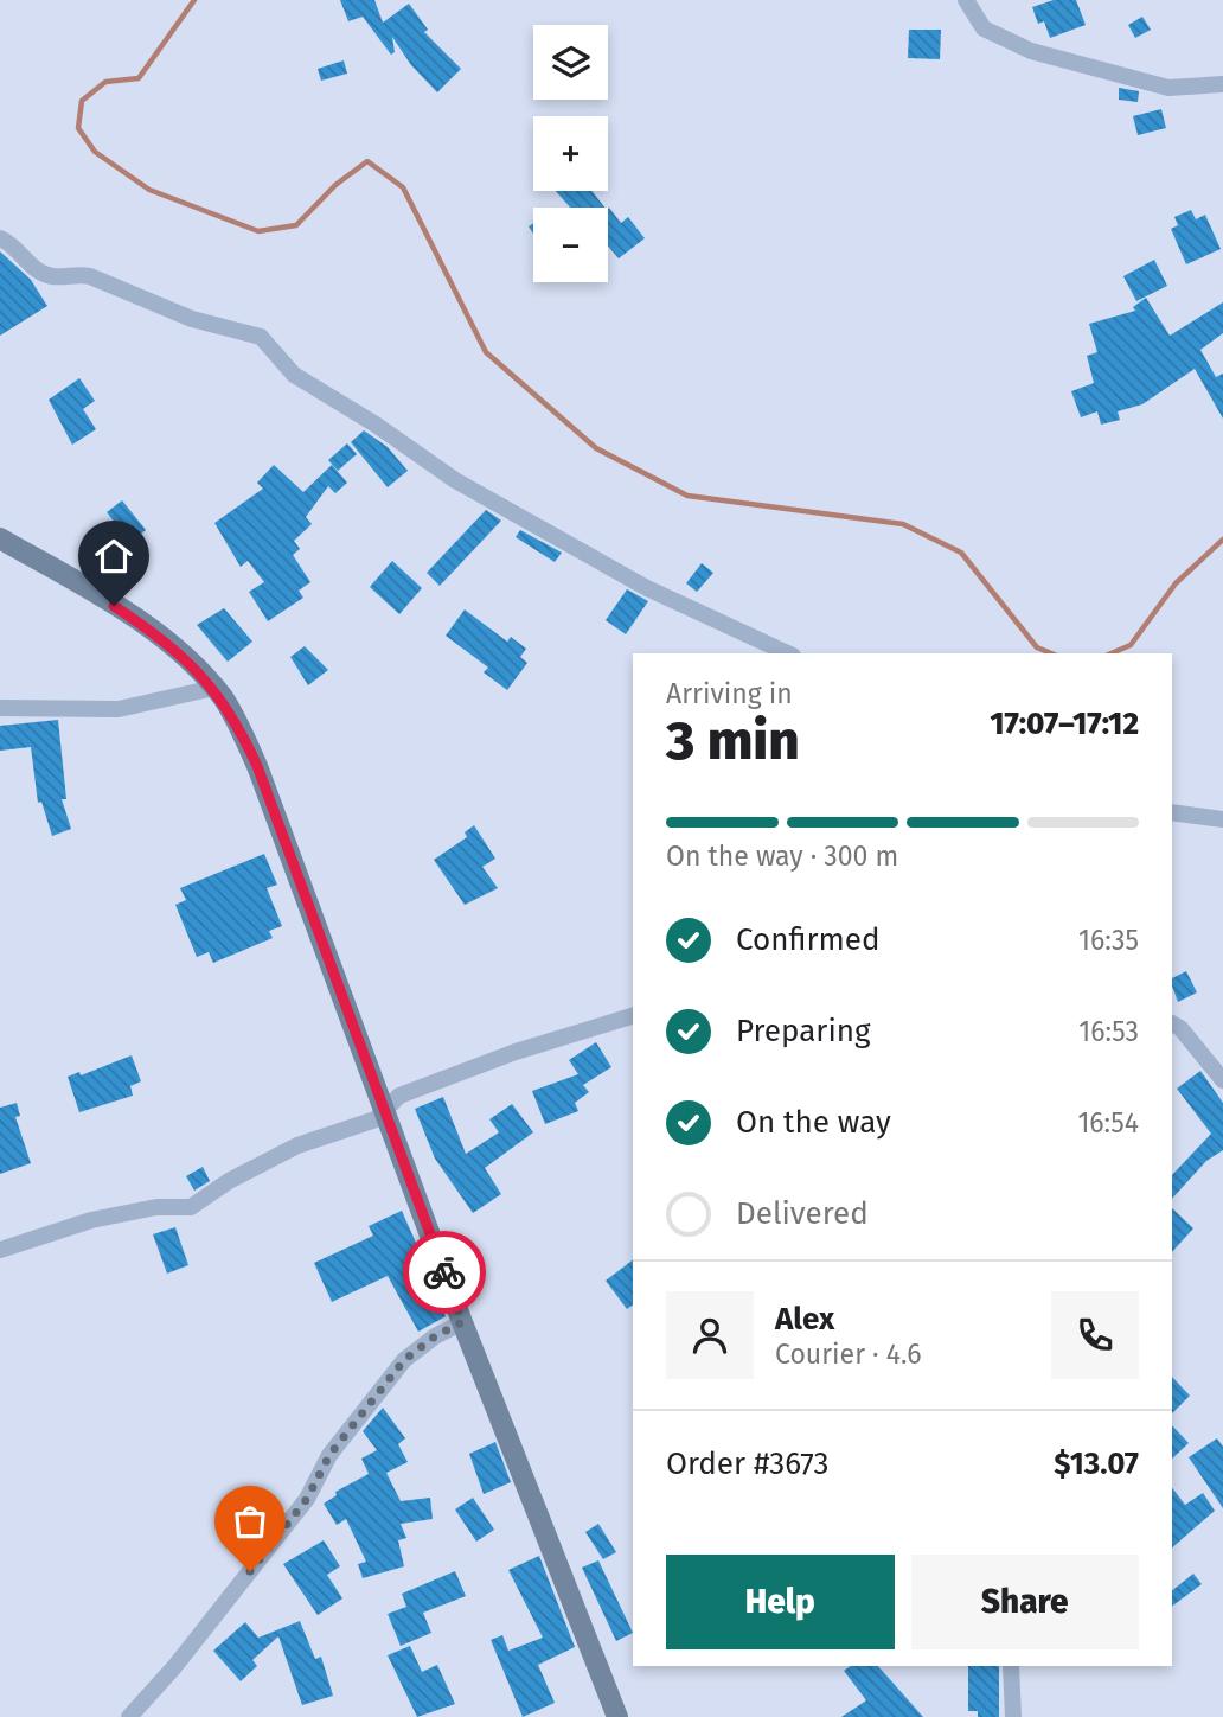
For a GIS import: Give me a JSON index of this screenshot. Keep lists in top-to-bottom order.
{
  "page": {
    "map_buttons": ["+", "−"],
    "heading": ["3 min", "Arriving in", "17:07–17:12"],
    "panel": [
      "Alex",
      "Courier · 4.6",
      "Order #3673",
      "$13.07"
    ],
    "bar": "On the way · 300 m",
    "list": [
      ["Confirmed", "16:35"],
      ["Preparing", "16:53"],
      ["On the way", "16:54"],
      "Delivered"
    ],
    "buttons": ["Help", "Share"]
  }
}
